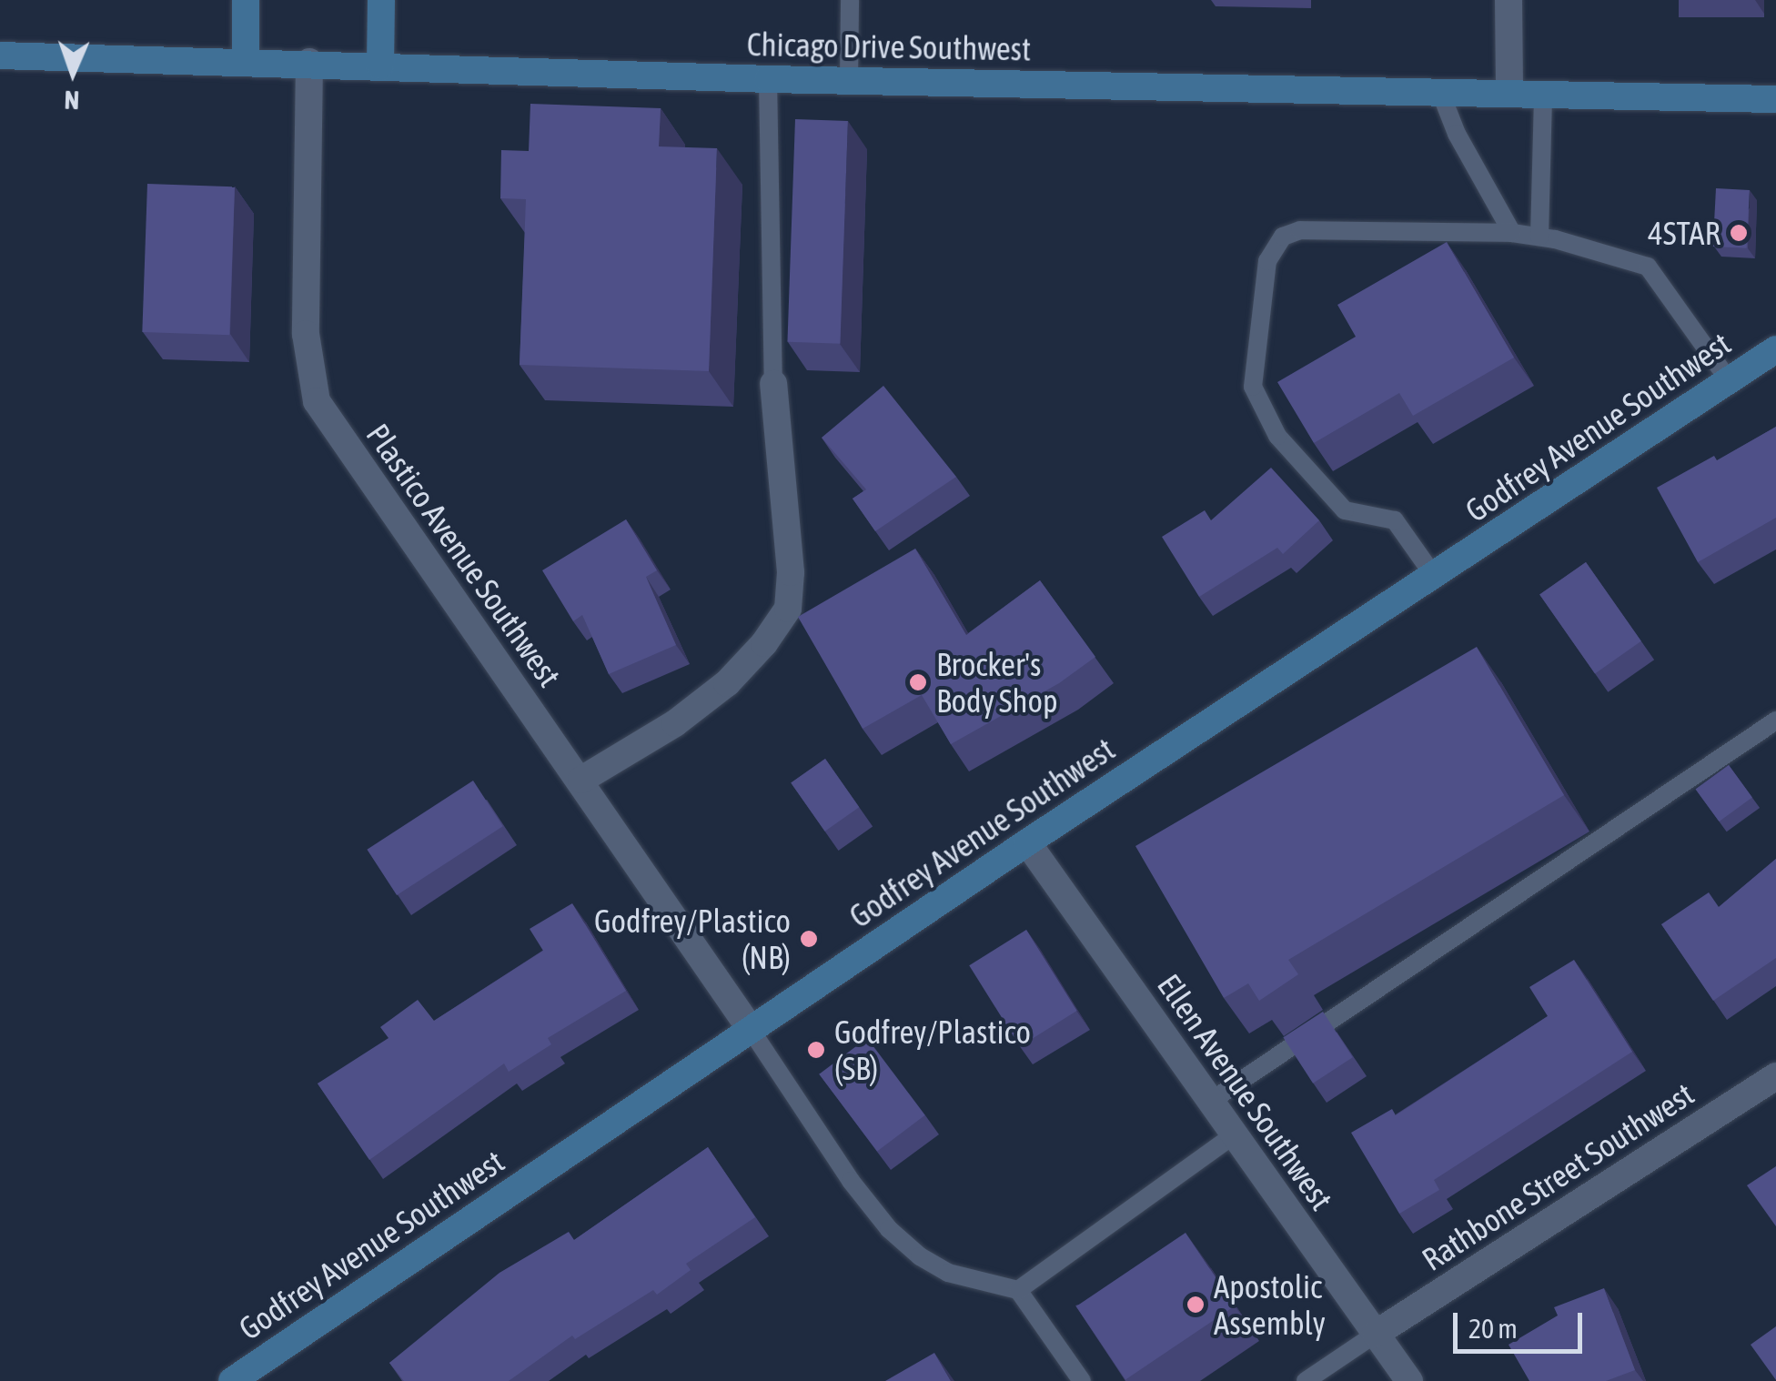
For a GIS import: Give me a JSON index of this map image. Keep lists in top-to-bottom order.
{
  "streets": {
    "main road": ["Chicago Drive Southwest", "Godfrey Avenue Southwest"],
    "street": ["Plastico Avenue Southwest", "Ellen Avenue Southwest", "Rathbone Street Southwest"]
  },
  "crossings": [
    ["Chicago Drive Southwest", "Plastico Avenue Southwest"],
    ["Godfrey Avenue Southwest", "Plastico Avenue Southwest"],
    ["Godfrey Avenue Southwest", "Ellen Avenue Southwest"],
    ["Ellen Avenue Southwest", "Rathbone Street Southwest"]
  ],
  "places": [
    "4STAR",
    "Brocker's Body Shop",
    "Godfrey/Plastico (NB)",
    "Godfrey/Plastico (SB)",
    "Apostolic Assembly"
  ],
  "scale_bar": "20 m",
  "north": "bottom"
}
